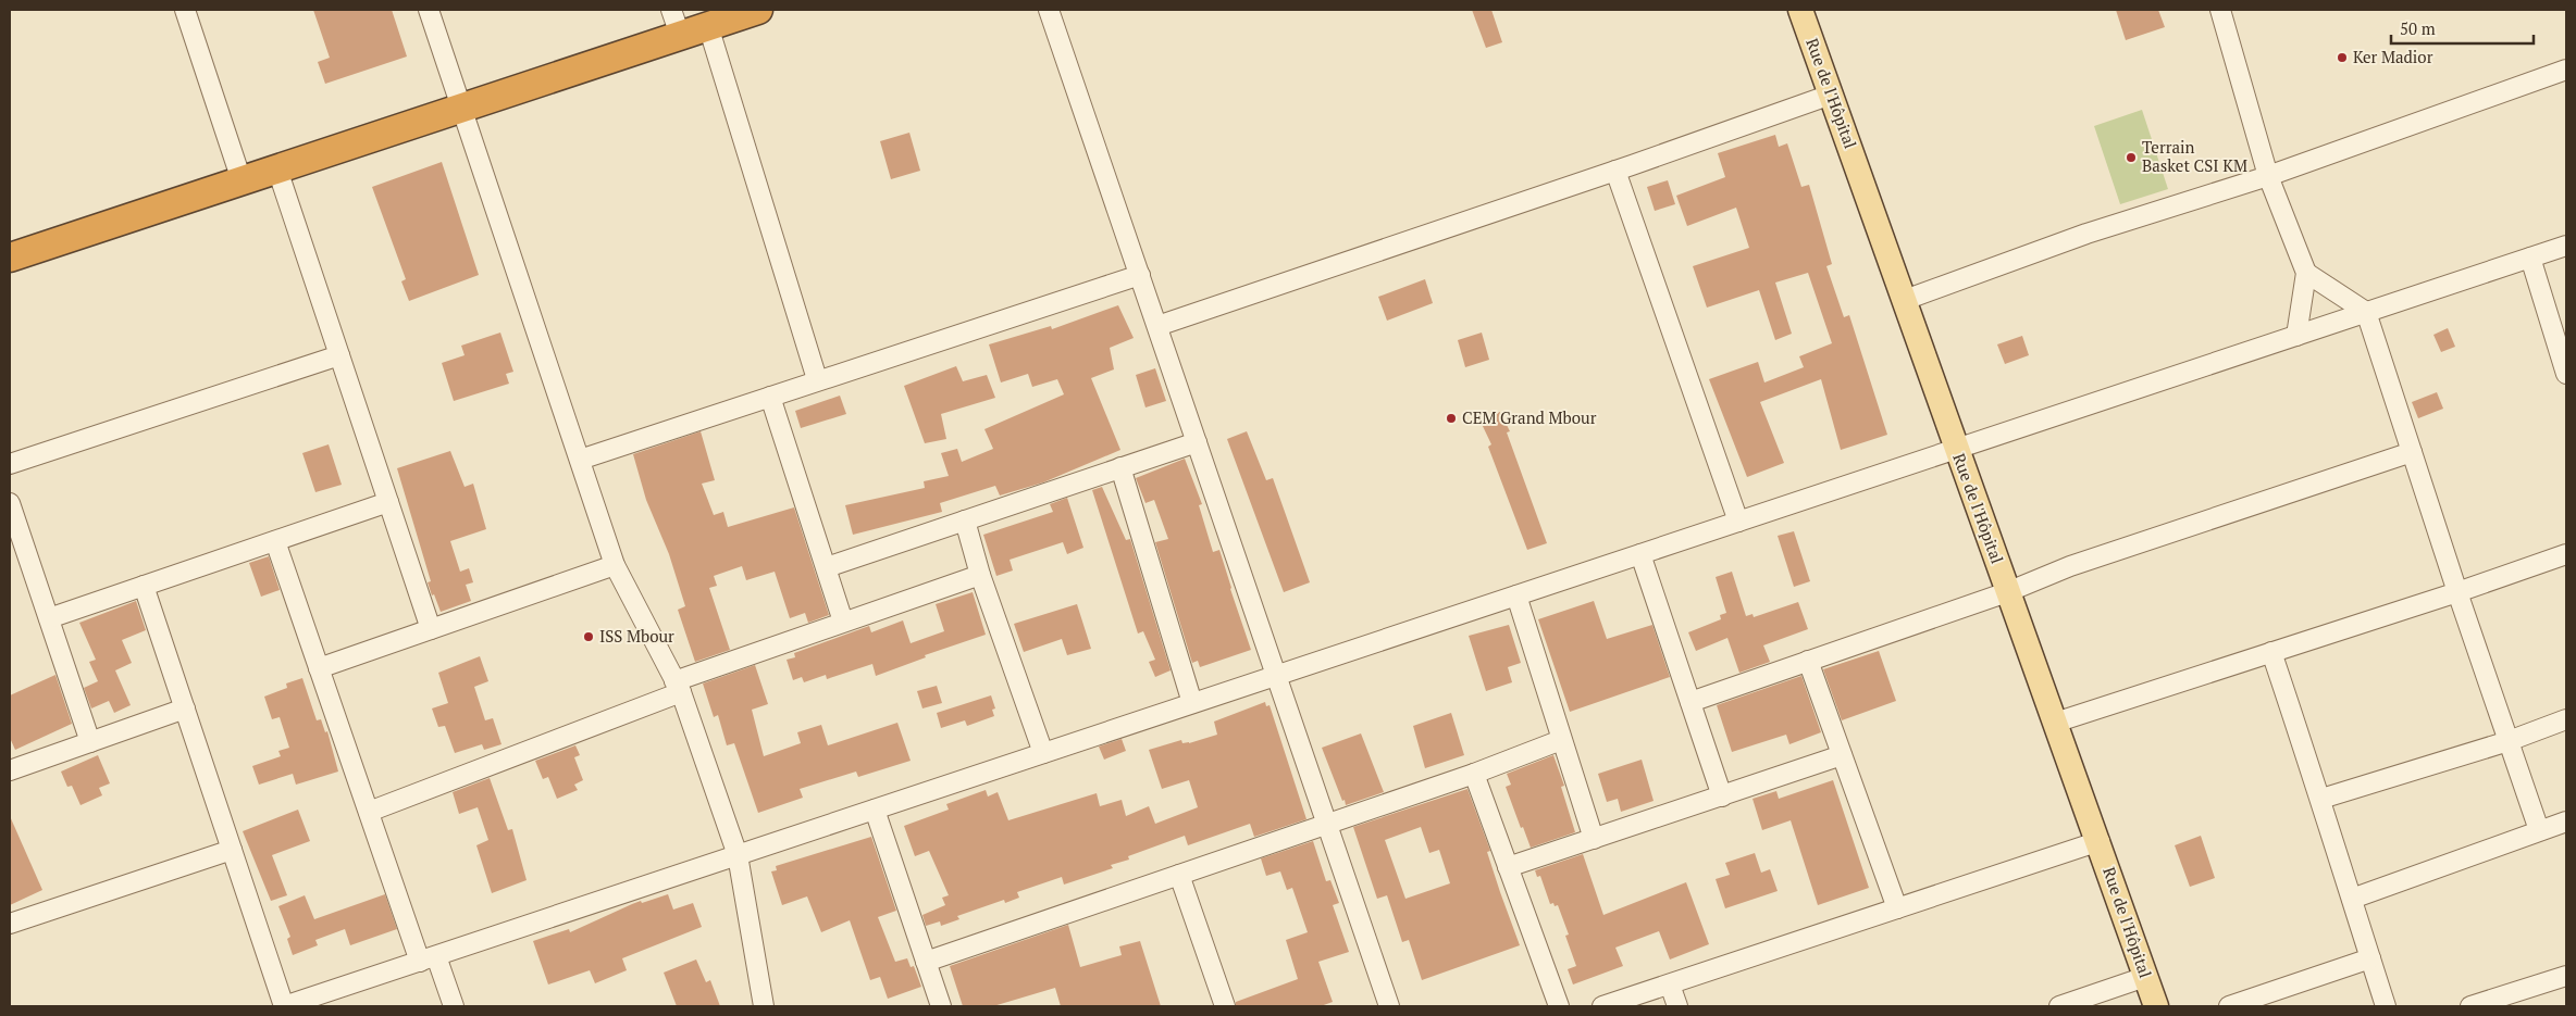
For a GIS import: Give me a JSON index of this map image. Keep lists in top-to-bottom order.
{
  "streets": {
    "main road": ["Rue de l'Hôpital"]
  },
  "places": [
    "Ker Madior",
    "Terrain Basket CSI KM",
    "CEM Grand Mbour",
    "ISS Mbour"
  ],
  "scale_bar": "50 m"
}
